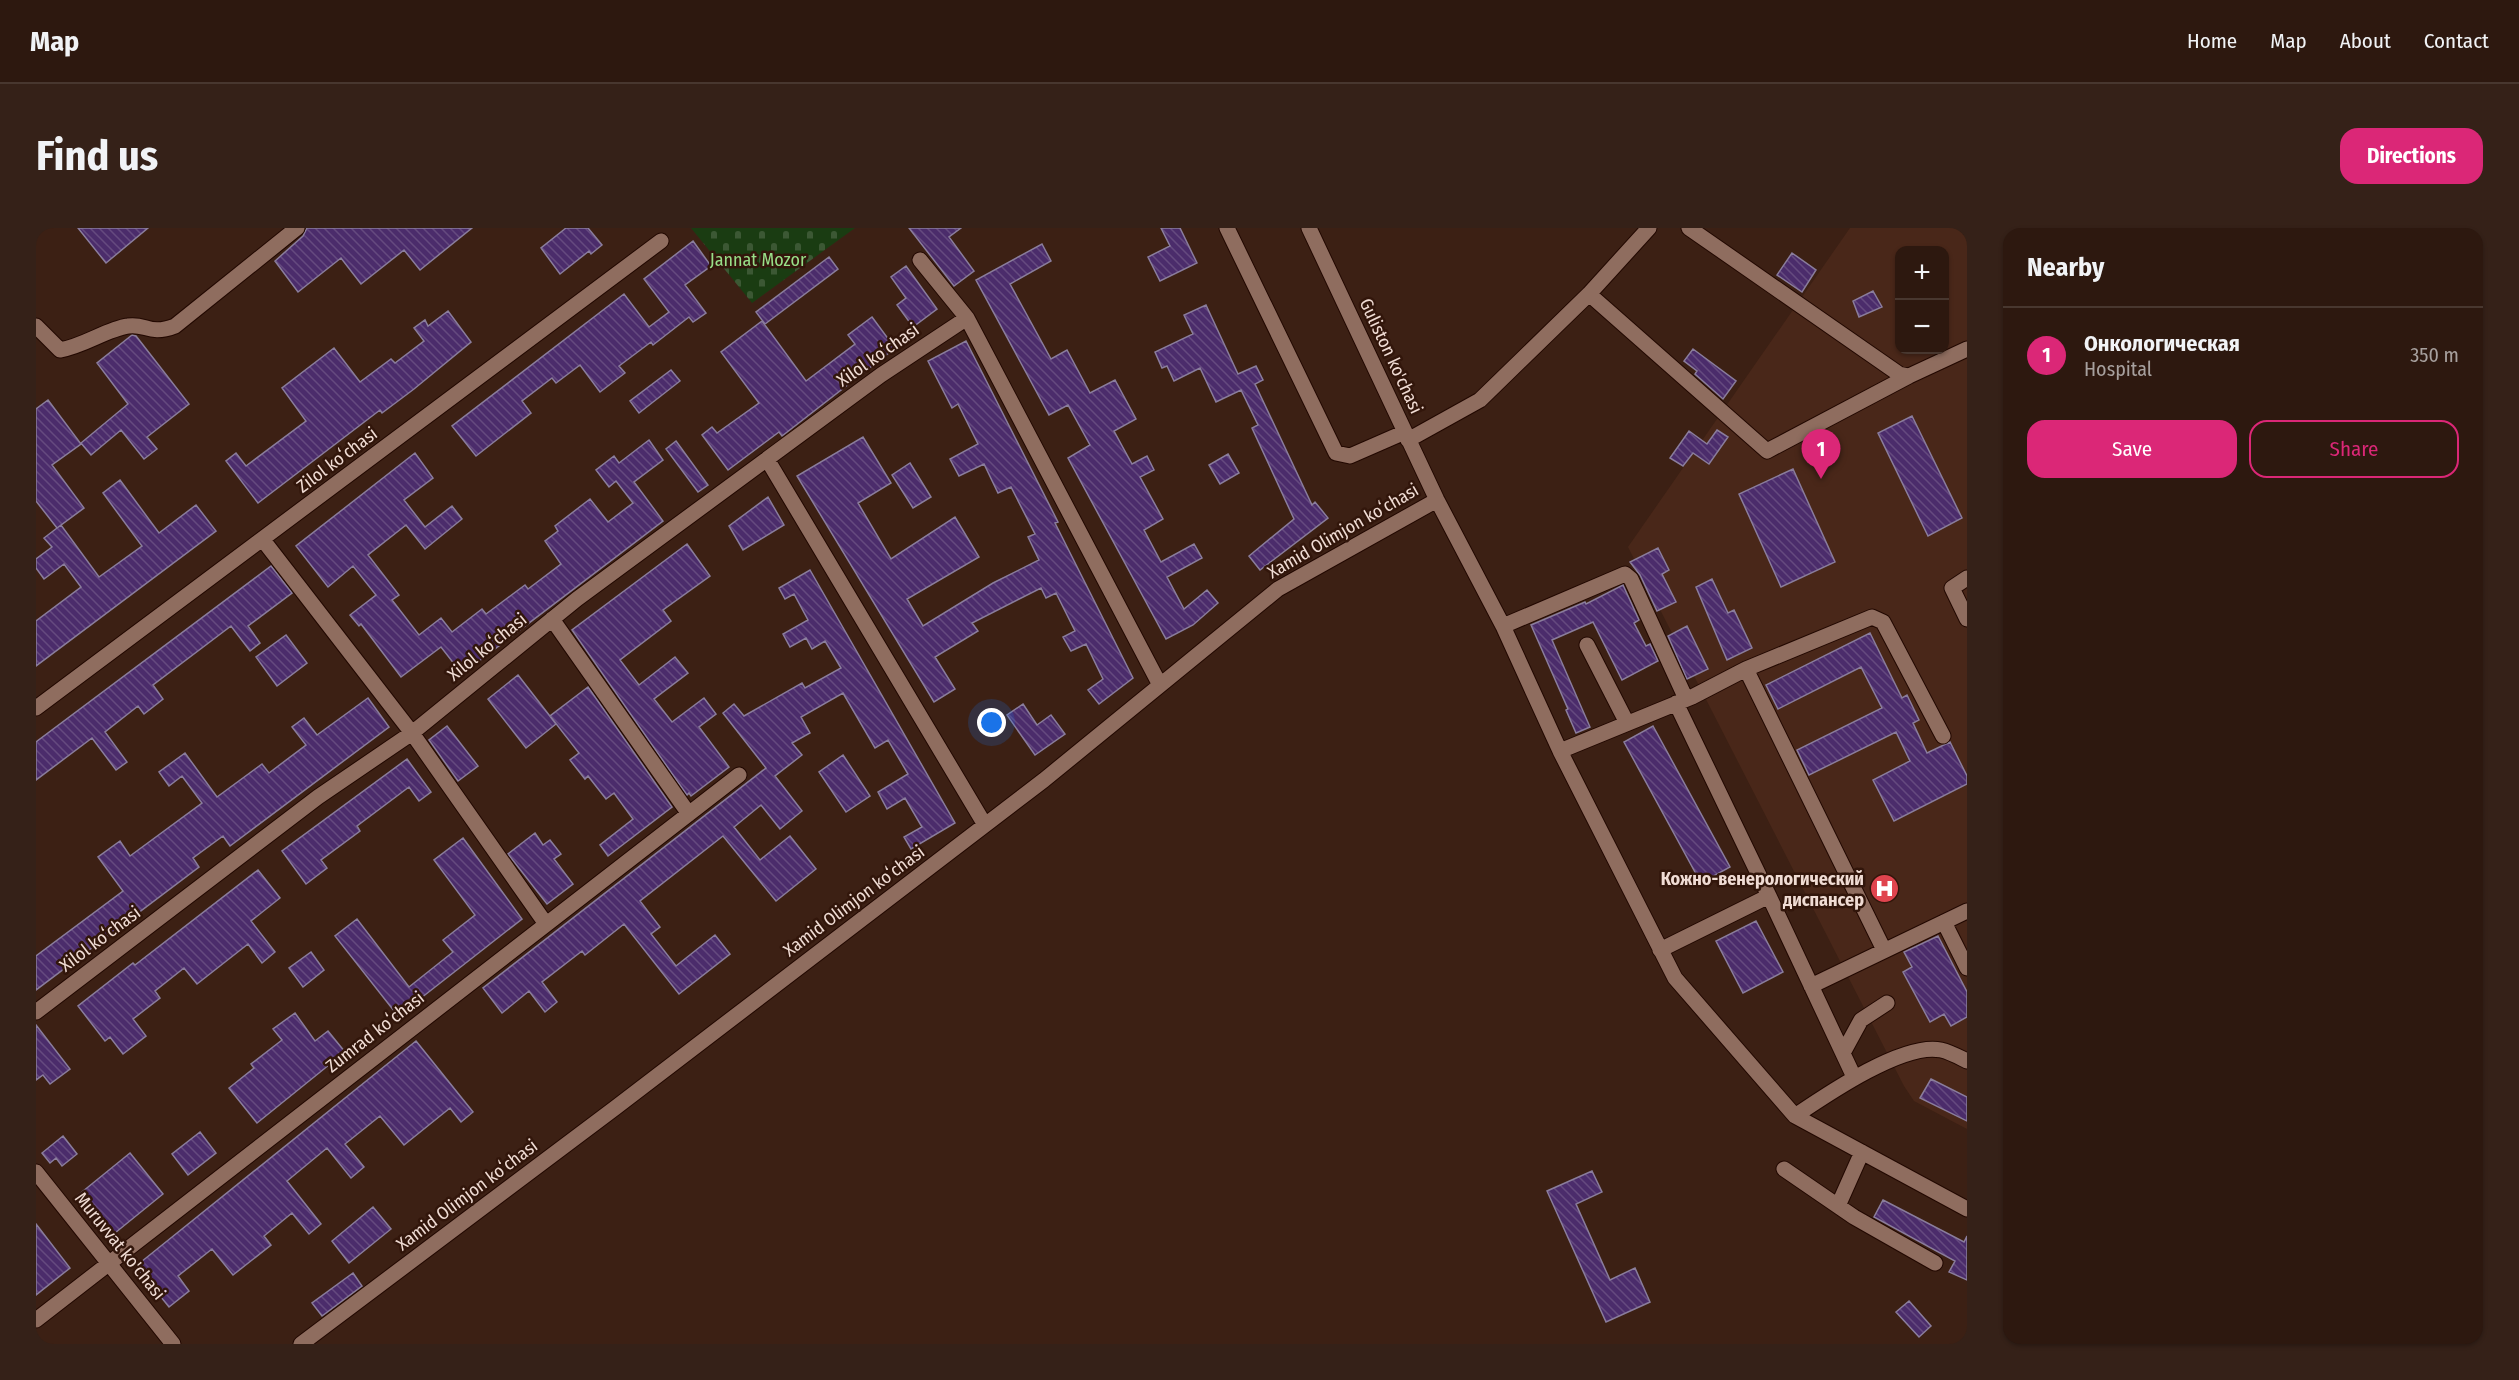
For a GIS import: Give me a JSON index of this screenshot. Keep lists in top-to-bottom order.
{
  "streets": {
    "street": [
      "Xilol koʻchasi",
      "Guliston ko'chasi",
      "Zilol koʻchasi",
      "Xamid Olimjon koʻchasi",
      "Zumrad koʻchasi",
      "Muruvvat ko'chasi"
    ]
  },
  "crossings": [
    ["Guliston ko'chasi", "Xamid Olimjon koʻchasi"],
    ["Zumrad koʻchasi", "Muruvvat ko'chasi"]
  ],
  "parks": ["Jannat Mozor"],
  "places": {
    "hospital": ["Кожно-венерологический диспансер"]
  },
  "page": {
    "header": "Map",
    "nav": [
      "Home",
      "Map",
      "About",
      "Contact"
    ],
    "buttons": [
      "Directions",
      ["Save", "Share"]
    ],
    "title": "Find us",
    "heading": "Nearby",
    "map_buttons": ["+", "−"],
    "list": [
      {
        "mark": "1",
        "name": "Онкологическая",
        "note": "Hospital",
        "value": "350 m"
      }
    ],
    "pins": "1"
  }
}
